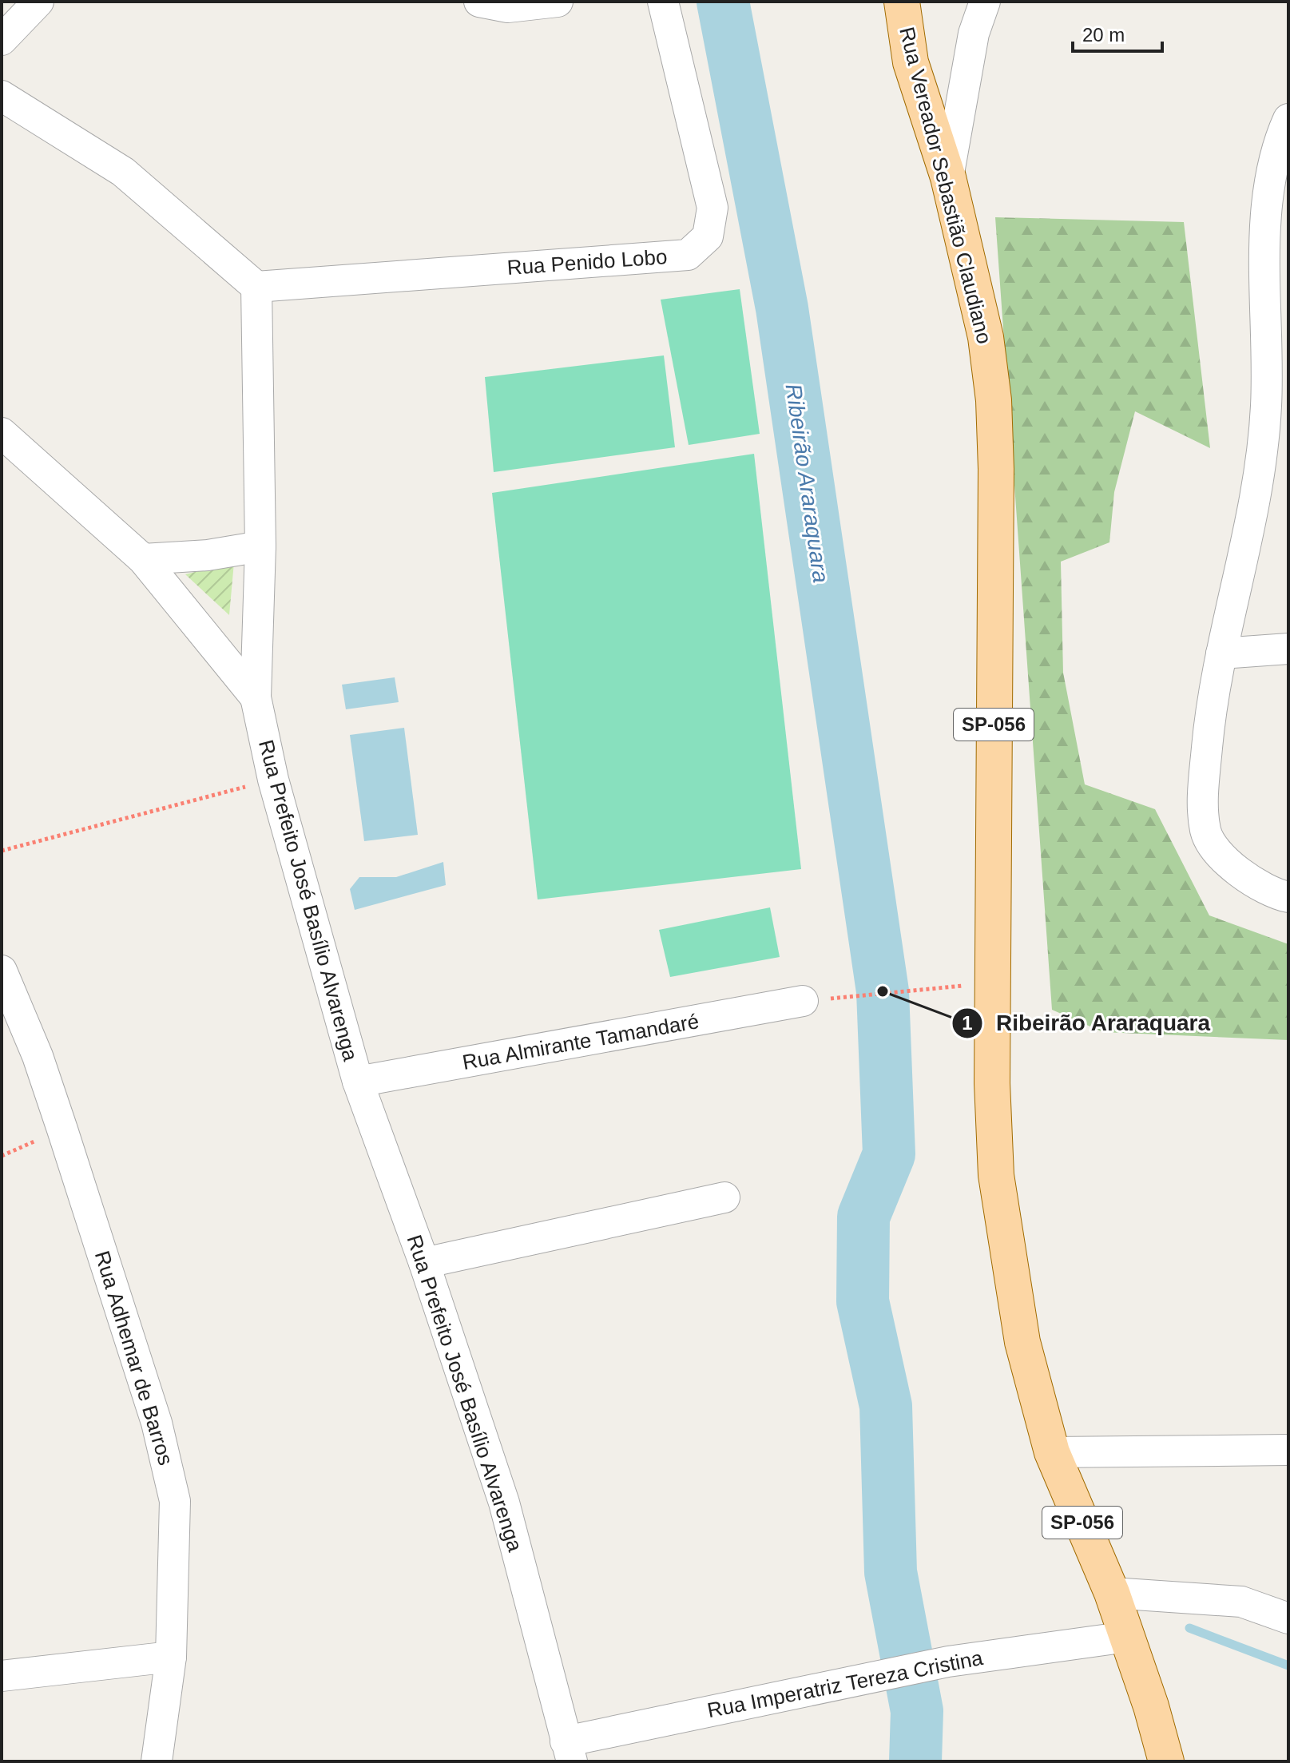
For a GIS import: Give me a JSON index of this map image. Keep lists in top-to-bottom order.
{
  "streets": {
    "main road": ["Rua Vereador Sebastião Claudiano", "SP-056"],
    "street": [
      "Rua Penido Lobo",
      "Rua Prefeito José Basílio Alvarenga",
      "Rua Almirante Tamandaré",
      "Rua Adhemar de Barros",
      "Rua Imperatriz Tereza Cristina"
    ]
  },
  "crossings": [
    ["Rua Vereador Sebastião Claudiano", "Rua Imperatriz Tereza Cristina"],
    ["Rua Penido Lobo", "Rua Prefeito José Basílio Alvarenga"],
    ["Rua Prefeito José Basílio Alvarenga", "Rua Almirante Tamandaré"],
    ["Rua Prefeito José Basílio Alvarenga", "Rua Imperatriz Tereza Cristina"]
  ],
  "water": ["Ribeirão Araraquara"],
  "places": ["Ribeirão Araraquara"],
  "scale_bar": "20 m"
}
